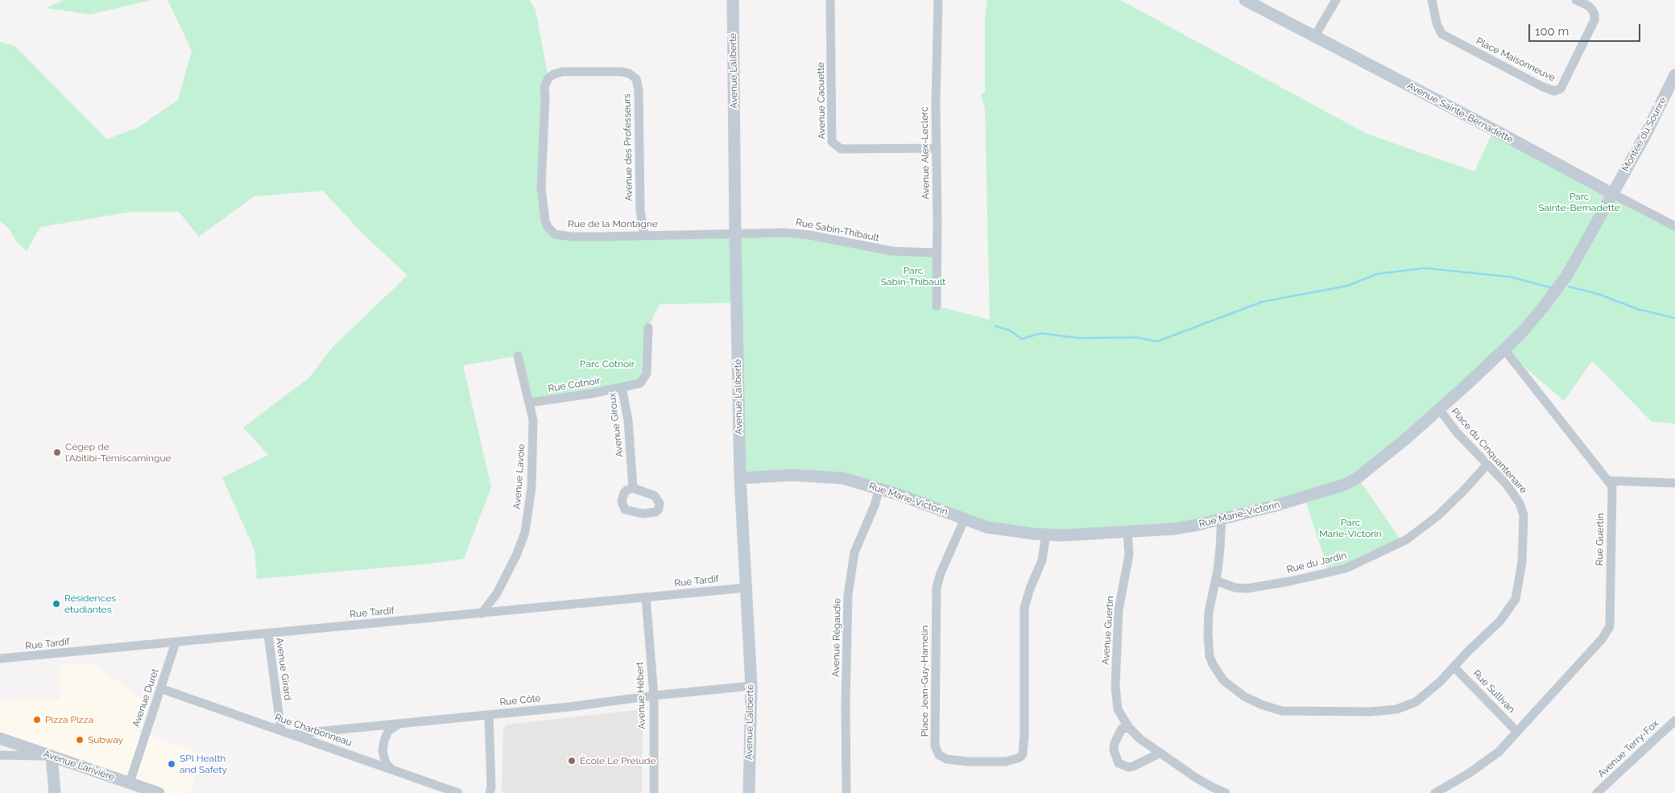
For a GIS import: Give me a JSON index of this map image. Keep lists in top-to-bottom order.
{
  "streets": {
    "street": [
      "Place Maisonneuve",
      "Avenue Laliberté",
      "Avenue Caouette",
      "Avenue Sainte-Bernadette",
      "Montée du Sourire",
      "Avenue des Professeurs",
      "Avenue Alex-Leclerc",
      "Rue de la Montagne",
      "Rue Sabin-Thibault",
      "Rue Cotnoir",
      "Avenue Giroux",
      "Place du Cinquantenaire",
      "Avenue Lavoie",
      "Rue Marie-Victorin",
      "Rue Guertin",
      "Rue du Jardin",
      "Rue Tardif",
      "Avenue Guertin",
      "Avenue Régaudie",
      "Avenue Girard",
      "Place Jean-Guy-Hamelin",
      "Rue Sullivan",
      "Avenue Hébert",
      "Avenue Duret",
      "Rue Côté",
      "Rue Charbonneau",
      "Avenue Terry-Fox",
      "Avenue Larivière"
    ]
  },
  "crossings": [
    ["Avenue Laliberté", "Rue de la Montagne"],
    ["Avenue Laliberté", "Rue Sabin-Thibault"],
    ["Avenue Laliberté", "Rue Marie-Victorin"],
    ["Avenue Laliberté", "Rue Tardif"],
    ["Avenue Laliberté", "Rue Côté"],
    ["Avenue Caouette", "Avenue Alex-Leclerc"],
    ["Avenue Sainte-Bernadette", "Montée du Sourire"],
    ["Avenue Sainte-Bernadette", "Rue Marie-Victorin"],
    ["Montée du Sourire", "Rue Marie-Victorin"],
    ["Avenue des Professeurs", "Rue de la Montagne"],
    ["Avenue Alex-Leclerc", "Rue Sabin-Thibault"],
    ["Rue de la Montagne", "Rue Sabin-Thibault"],
    ["Rue Cotnoir", "Avenue Giroux"],
    ["Rue Cotnoir", "Avenue Lavoie"],
    ["Place du Cinquantenaire", "Rue Marie-Victorin"],
    ["Place du Cinquantenaire", "Rue du Jardin"],
    ["Place du Cinquantenaire", "Rue Sullivan"],
    ["Avenue Lavoie", "Rue Tardif"],
    ["Rue Marie-Victorin", "Rue Guertin"],
    ["Rue Marie-Victorin", "Avenue Guertin"],
    ["Rue Marie-Victorin", "Avenue Régaudie"],
    ["Rue Marie-Victorin", "Place Jean-Guy-Hamelin"],
    ["Rue Guertin", "Rue Sullivan"],
    ["Rue Tardif", "Avenue Girard"],
    ["Rue Tardif", "Avenue Hébert"],
    ["Rue Tardif", "Avenue Duret"],
    ["Avenue Girard", "Rue Charbonneau"],
    ["Avenue Hébert", "Rue Côté"],
    ["Avenue Duret", "Rue Charbonneau"],
    ["Avenue Duret", "Avenue Larivière"],
    ["Rue Côté", "Rue Charbonneau"]
  ],
  "parks": [
    "Parc Sainte-Bernadette",
    "Parc Sabin-Thibault",
    "Parc Cotnoir",
    "Parc Marie-Victorin"
  ],
  "places": [
    "Cégep de l'Abitibi-Témiscamingue",
    "Résidences étudiantes",
    "Pizza Pizza",
    "Subway",
    "École Le Prélude",
    "SPI Health and Safety"
  ],
  "scale_bar": "100 m"
}
